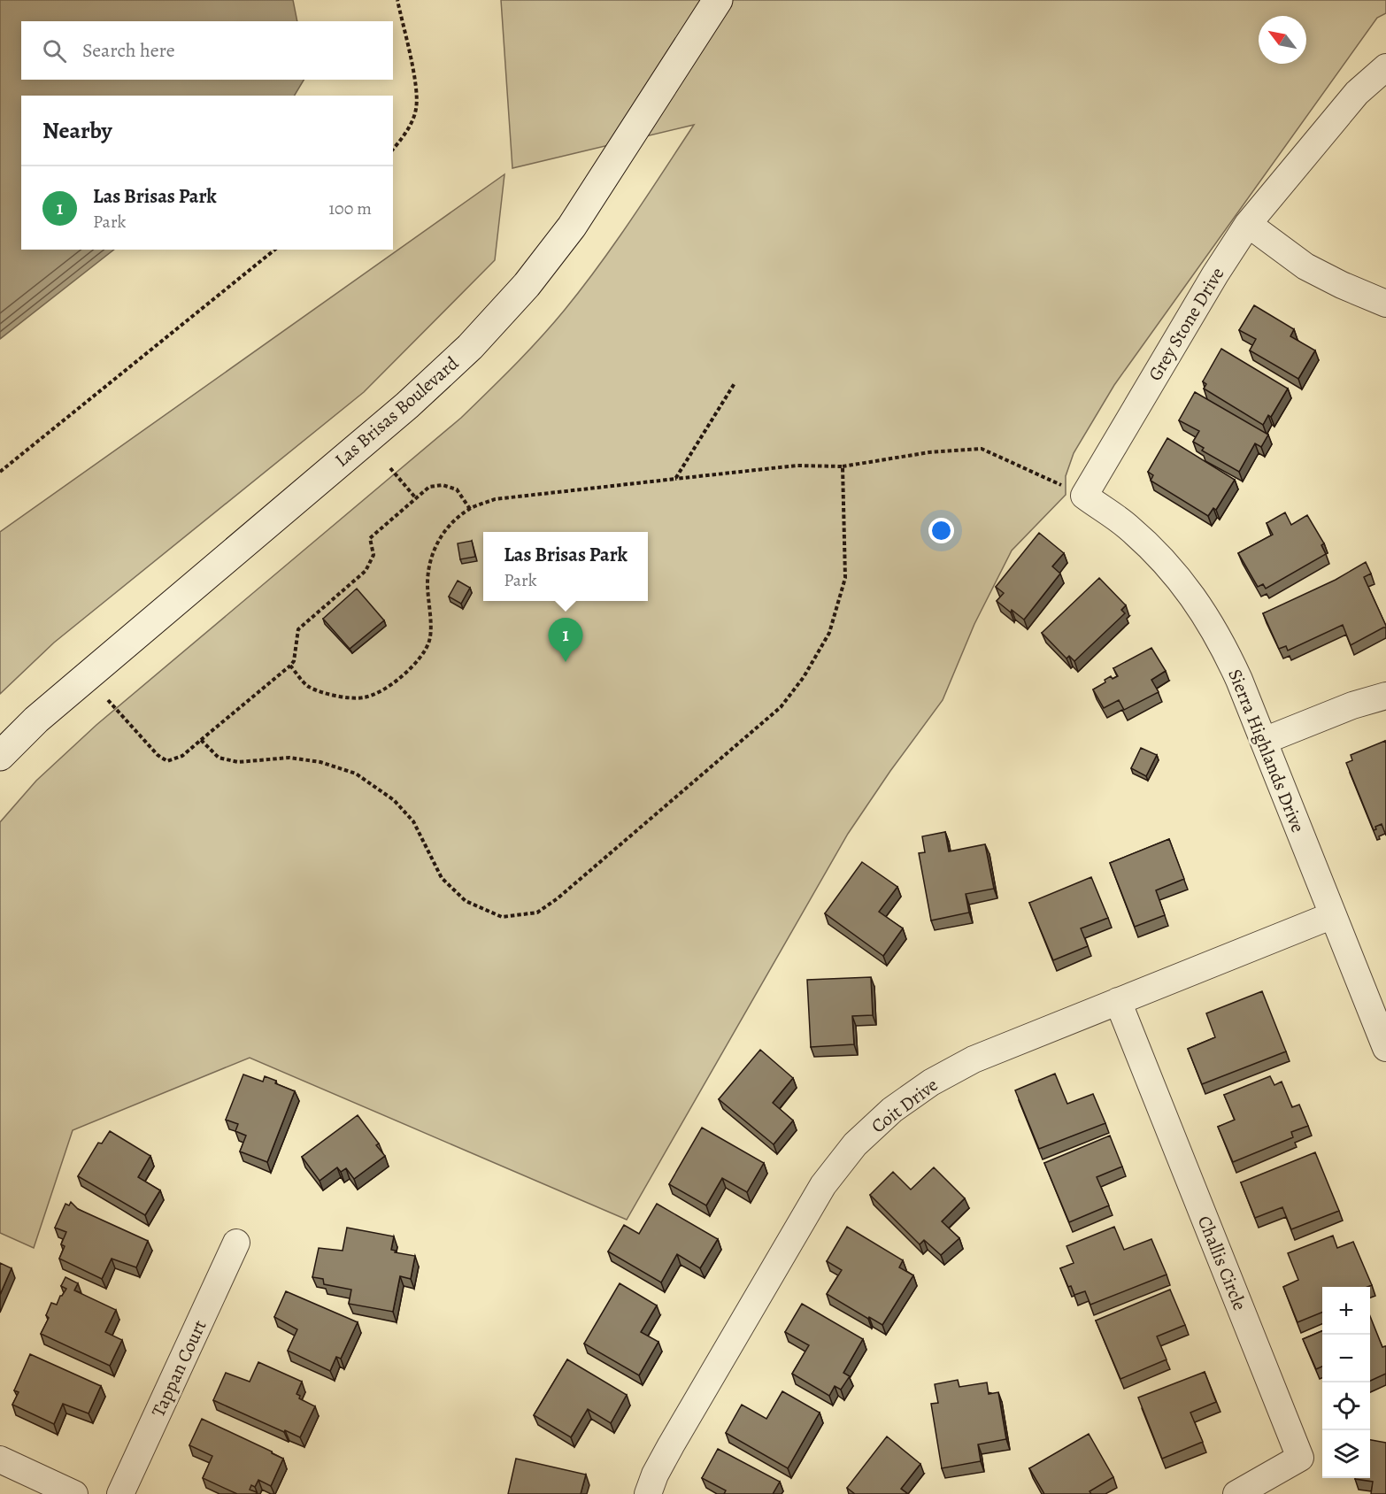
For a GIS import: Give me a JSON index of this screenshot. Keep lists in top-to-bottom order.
{
  "streets": {
    "street": [
      "Grey Stone Drive",
      "Las Brisas Boulevard",
      "Sierra Highlands Drive",
      "Coit Drive",
      "Challis Circle",
      "Tappan Court"
    ]
  },
  "crossings": [
    ["Grey Stone Drive", "Sierra Highlands Drive"],
    ["Sierra Highlands Drive", "Coit Drive"],
    ["Coit Drive", "Challis Circle"]
  ],
  "north": "top left",
  "page": {
    "search": "Search here",
    "heading": "Nearby",
    "list": [
      {
        "mark": "1",
        "name": "Las Brisas Park",
        "note": "Park",
        "value": "100 m"
      }
    ],
    "popup": ["Las Brisas Park", "Park"],
    "pins": "1",
    "map_buttons": ["+", "−"]
  }
}
